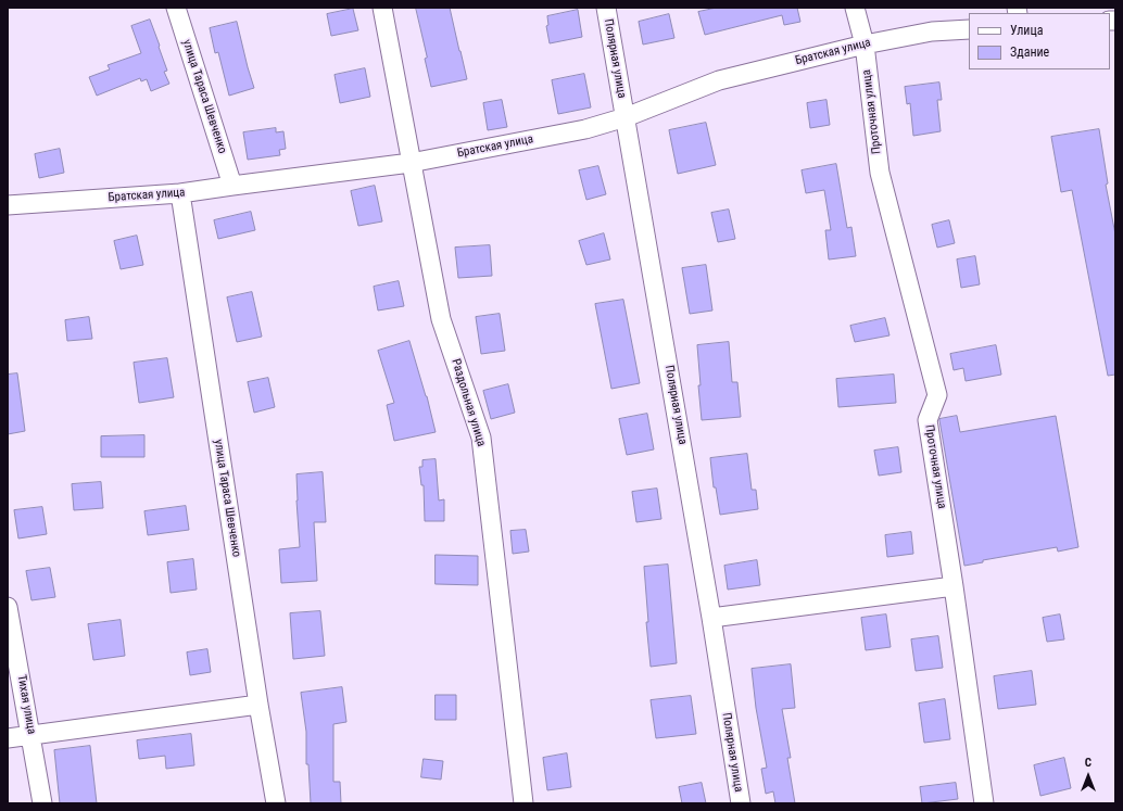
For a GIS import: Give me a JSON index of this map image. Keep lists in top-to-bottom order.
{
  "streets": {
    "street": [
      "Братская улица",
      "Полярная улица",
      "улица Тараса Шевченко",
      "Проточная улица",
      "Раздольная улица",
      "Тихая улица"
    ]
  },
  "crossings": [
    ["Братская улица", "Полярная улица"],
    ["Братская улица", "улица Тараса Шевченко"],
    ["Братская улица", "Проточная улица"],
    ["Братская улица", "Раздольная улица"]
  ],
  "legend": ["Улица", "Здание"],
  "north": "top"
}
